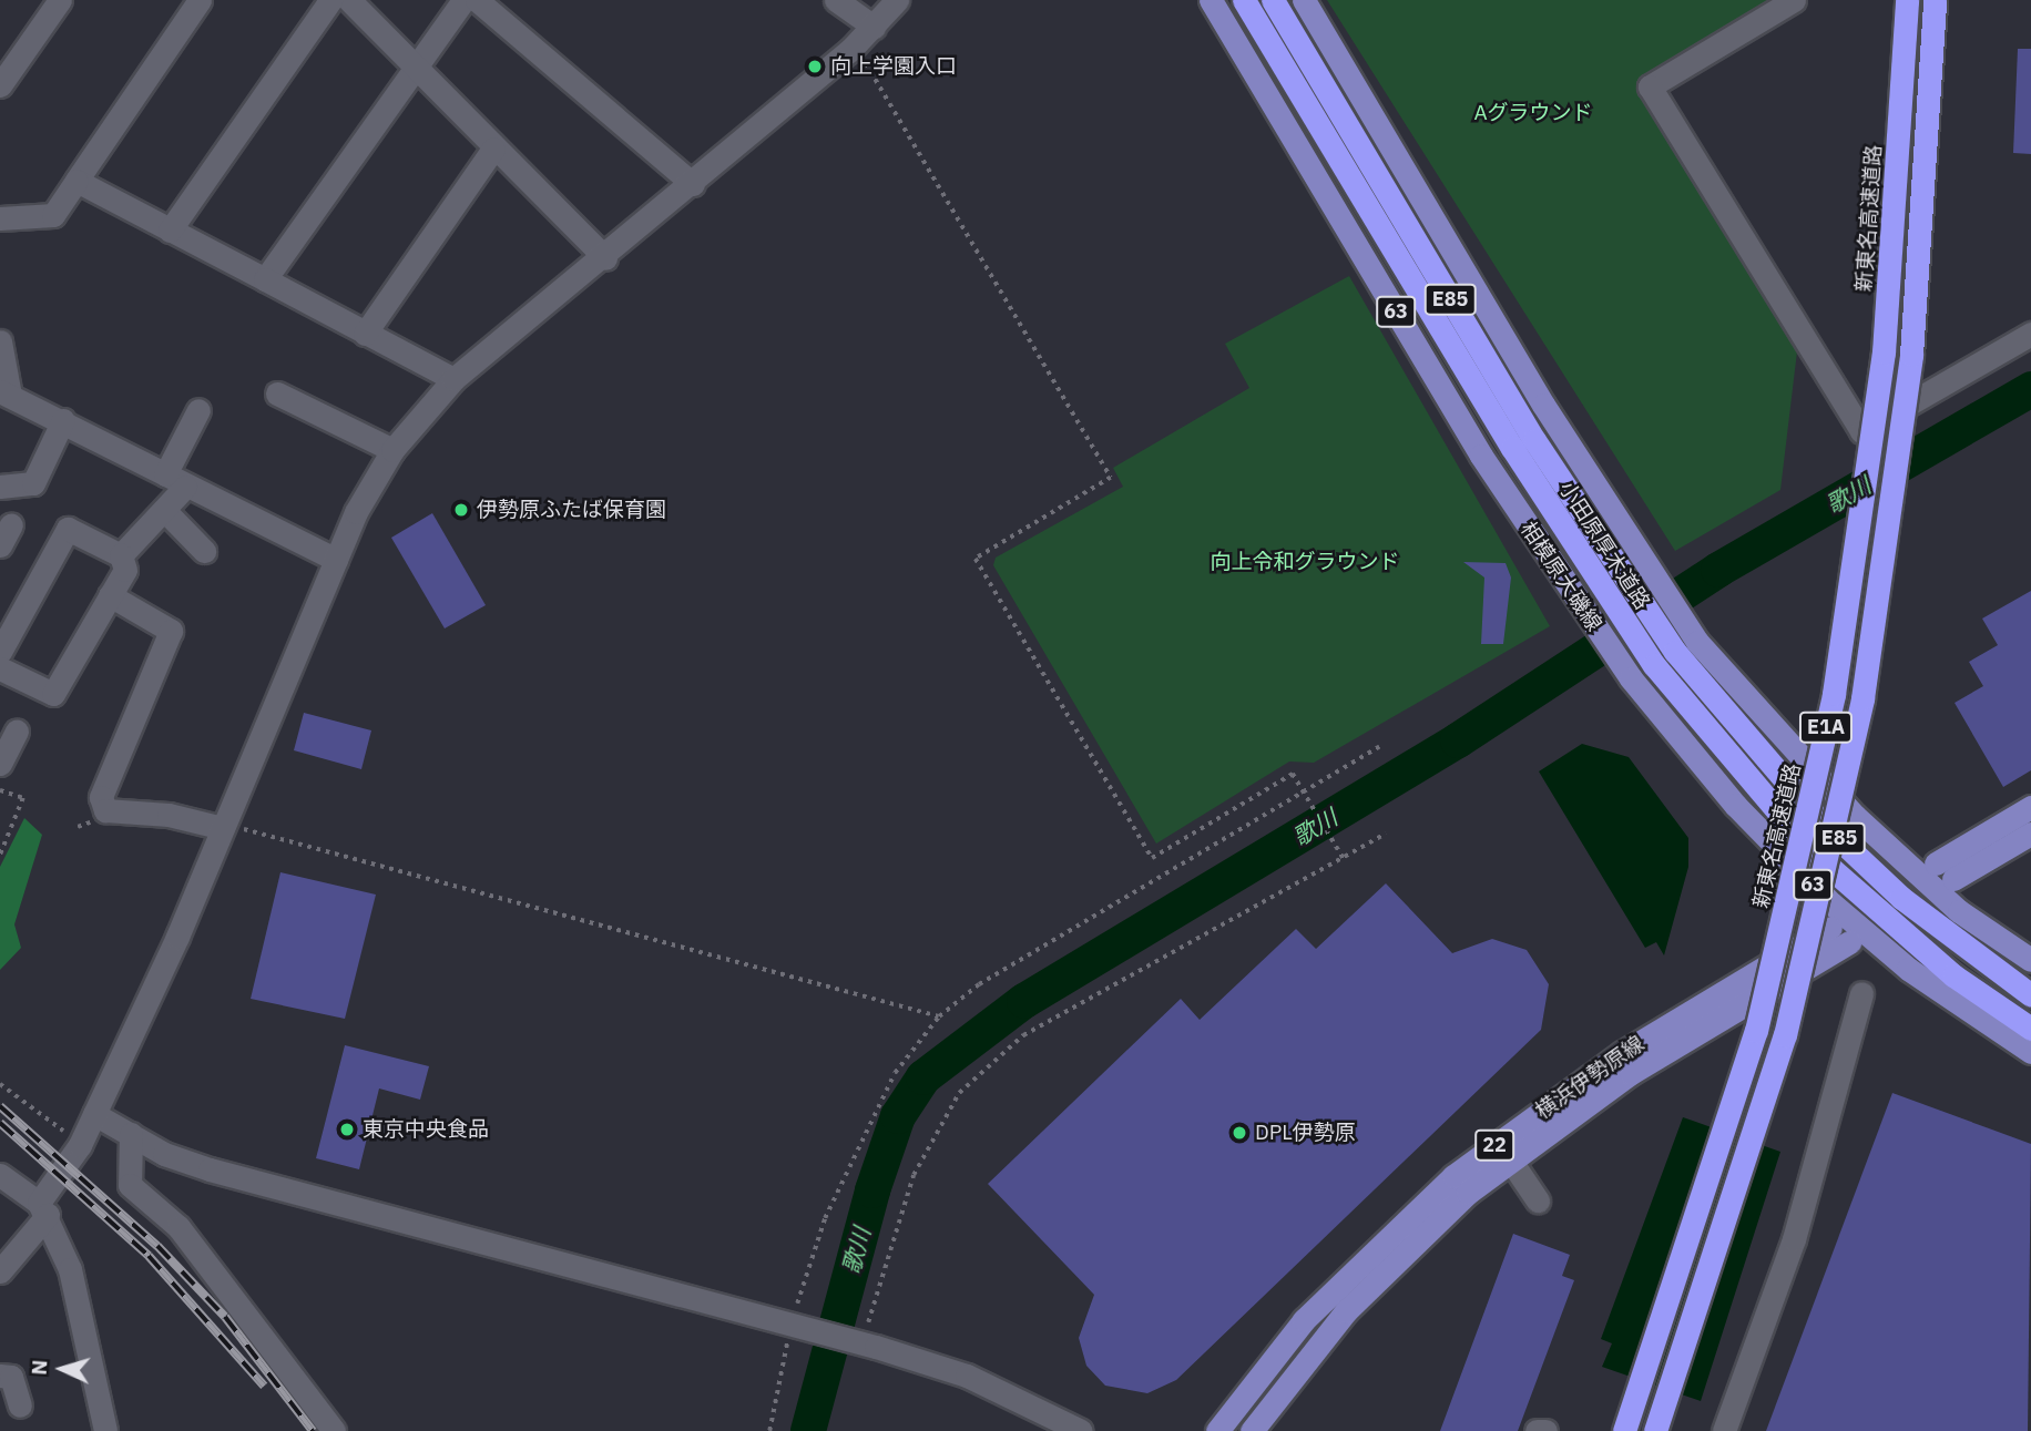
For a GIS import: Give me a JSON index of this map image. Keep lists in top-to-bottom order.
{
  "streets": {
    "highway": [
      "新東名高速道路",
      "E85",
      "小田原厚木道路",
      "E1A"
    ],
    "main road": [
      "63",
      "相模原大磯線",
      "横浜伊勢原線",
      "22"
    ]
  },
  "water": ["歌川"],
  "parks": ["Aグラウンド", "向上令和グラウンド"],
  "places": [
    "向上学園入口",
    "伊勢原ふたば保育園",
    "東京中央食品",
    "DPL伊勢原"
  ],
  "north": "left"
}
